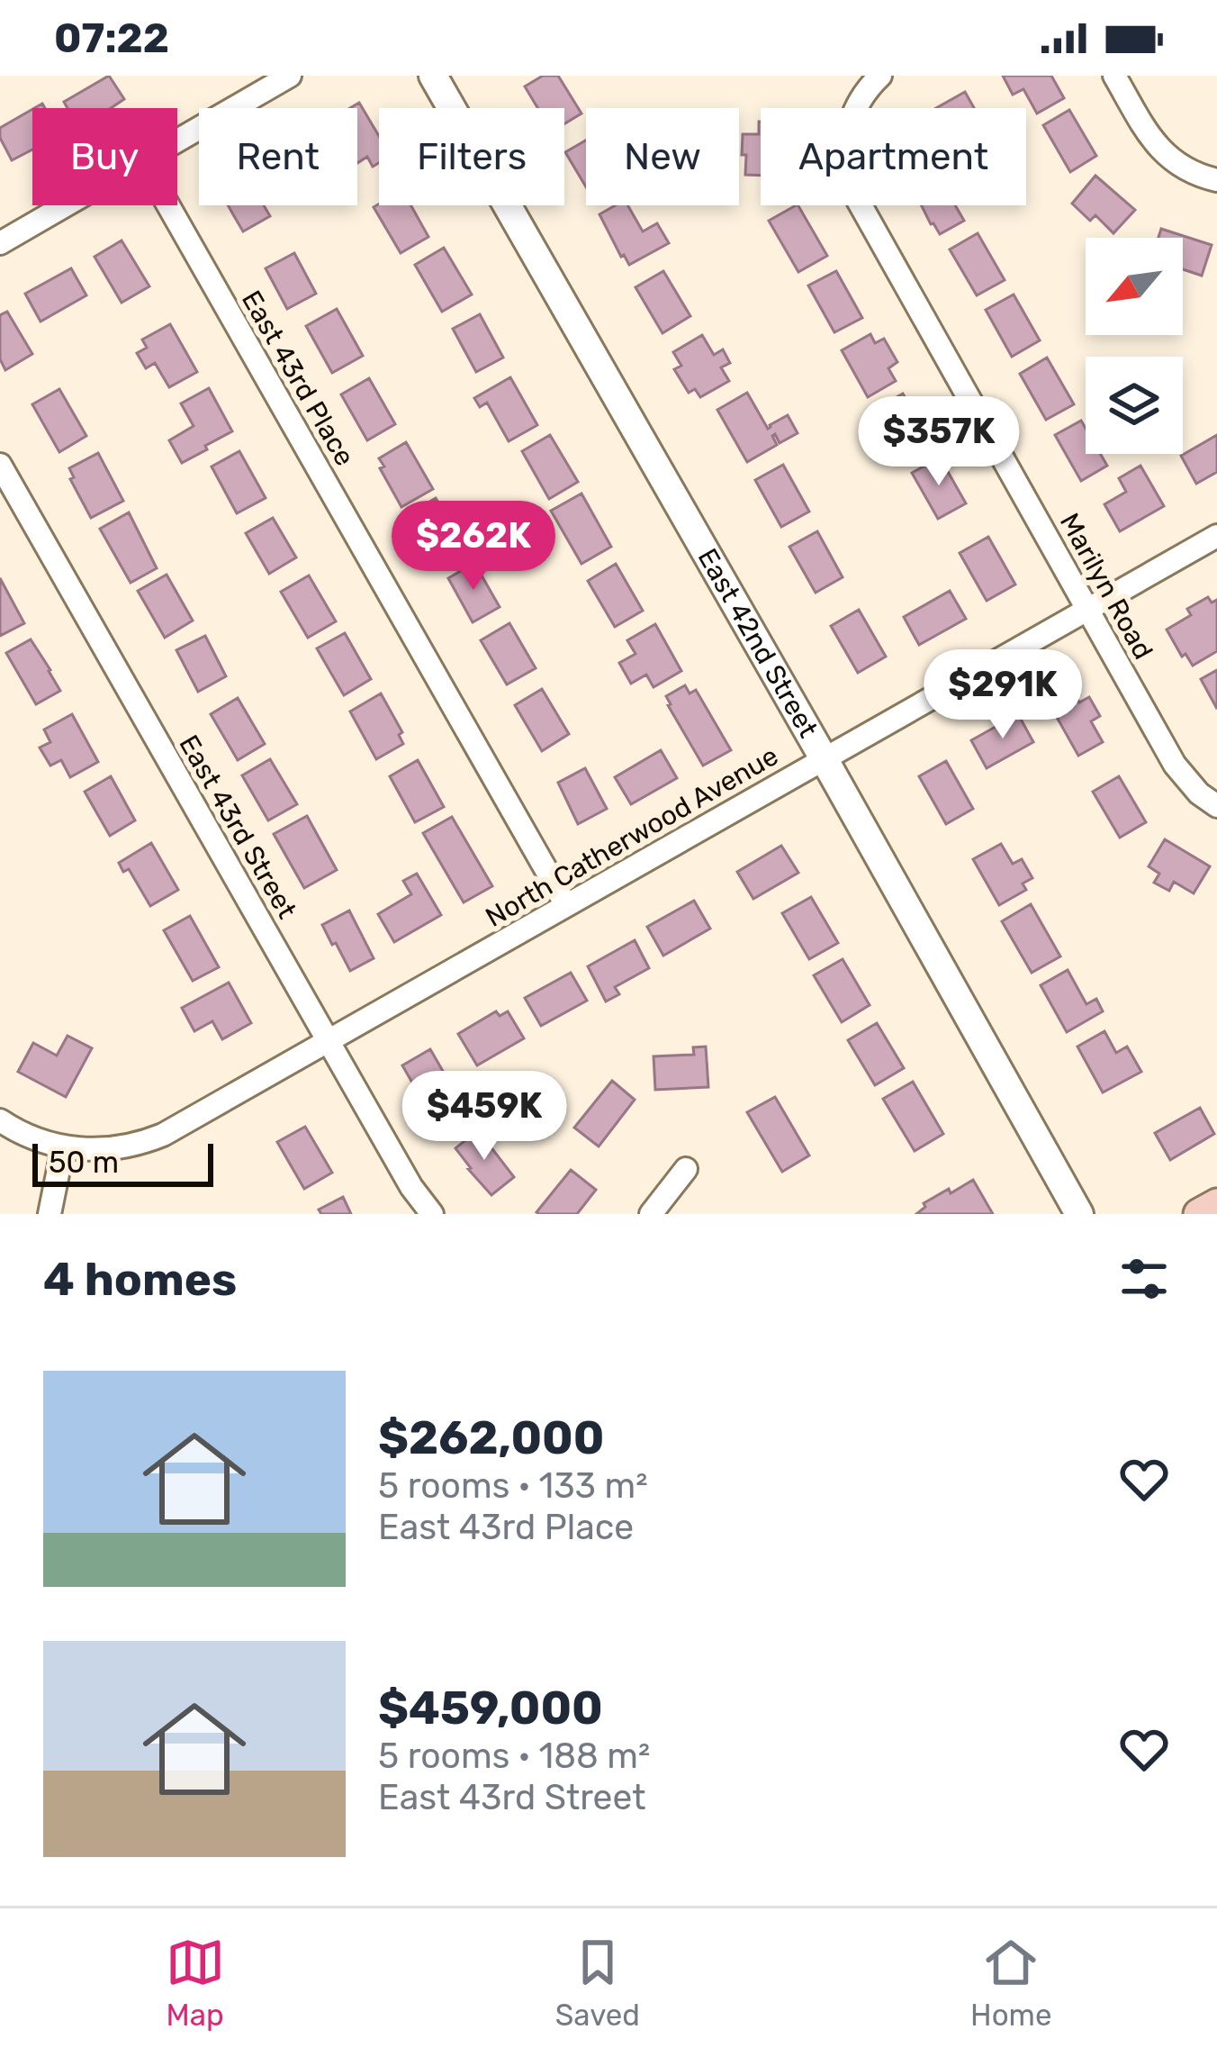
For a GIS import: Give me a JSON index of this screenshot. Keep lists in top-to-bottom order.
{
  "streets": {
    "street": [
      "East 43rd Place",
      "Marilyn Road",
      "East 42nd Street",
      "East 43rd Street",
      "North Catherwood Avenue"
    ]
  },
  "crossings": [
    ["East 43rd Place", "North Catherwood Avenue"],
    ["Marilyn Road", "North Catherwood Avenue"],
    ["East 42nd Street", "North Catherwood Avenue"],
    ["East 43rd Street", "North Catherwood Avenue"]
  ],
  "scale_bar": "50 m",
  "north": "bottom left",
  "page": {
    "status": "07:22",
    "chip": [
      "Buy",
      "Rent",
      "Filters",
      "New",
      "Apartment"
    ],
    "price": [
      "$357K",
      "$262K",
      "$291K",
      "$459K"
    ],
    "scale": "50 m",
    "heading": "4 homes",
    "list": [
      {
        "name": "$262,000",
        "note": "5 rooms · 133 m² · East 43rd Place"
      },
      {
        "name": "$459,000",
        "note": "5 rooms · 188 m² · East 43rd Street"
      }
    ],
    "tabs": ["Map", "Saved", "Home"]
  }
}
